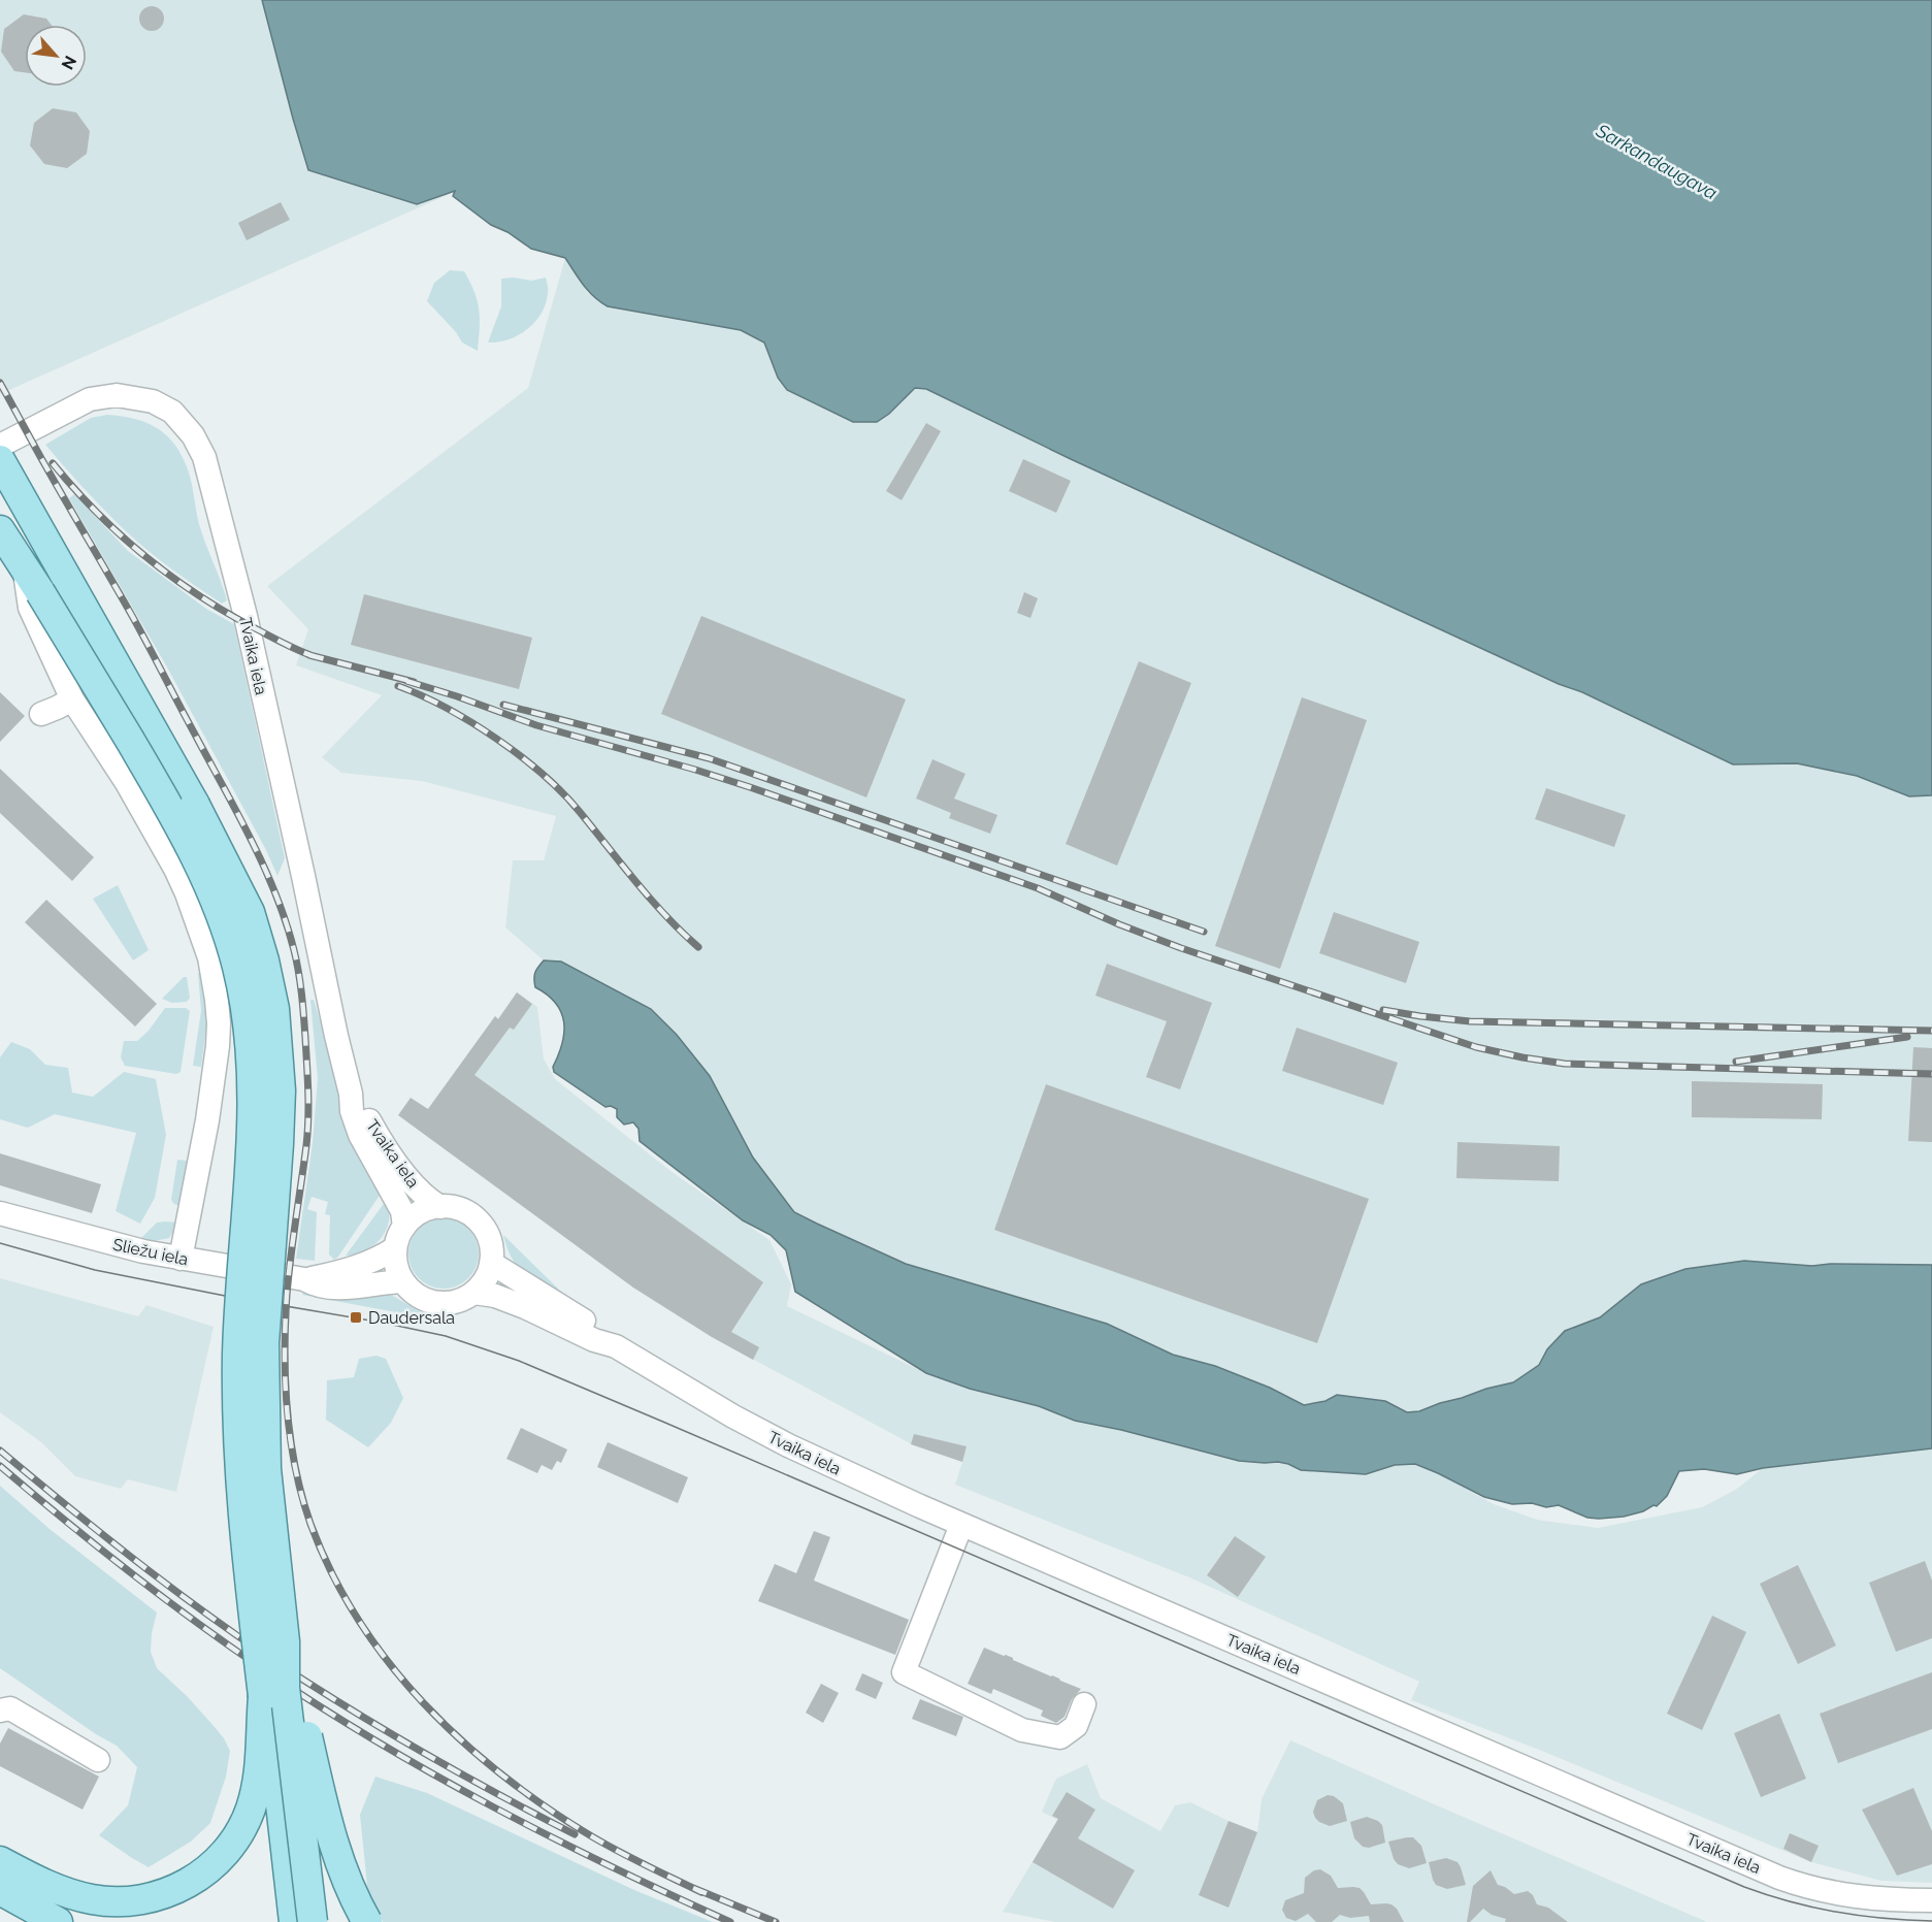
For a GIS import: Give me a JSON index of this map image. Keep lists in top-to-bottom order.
{
  "streets": {
    "street": ["Tvaika iela", "Sliežu iela"]
  },
  "crossings": [
    ["Tvaika iela", "Sliežu iela"]
  ],
  "water": ["Sarkandaugava"],
  "places": {
    "transit": ["Daudersala"]
  },
  "north": "bottom right"
}
